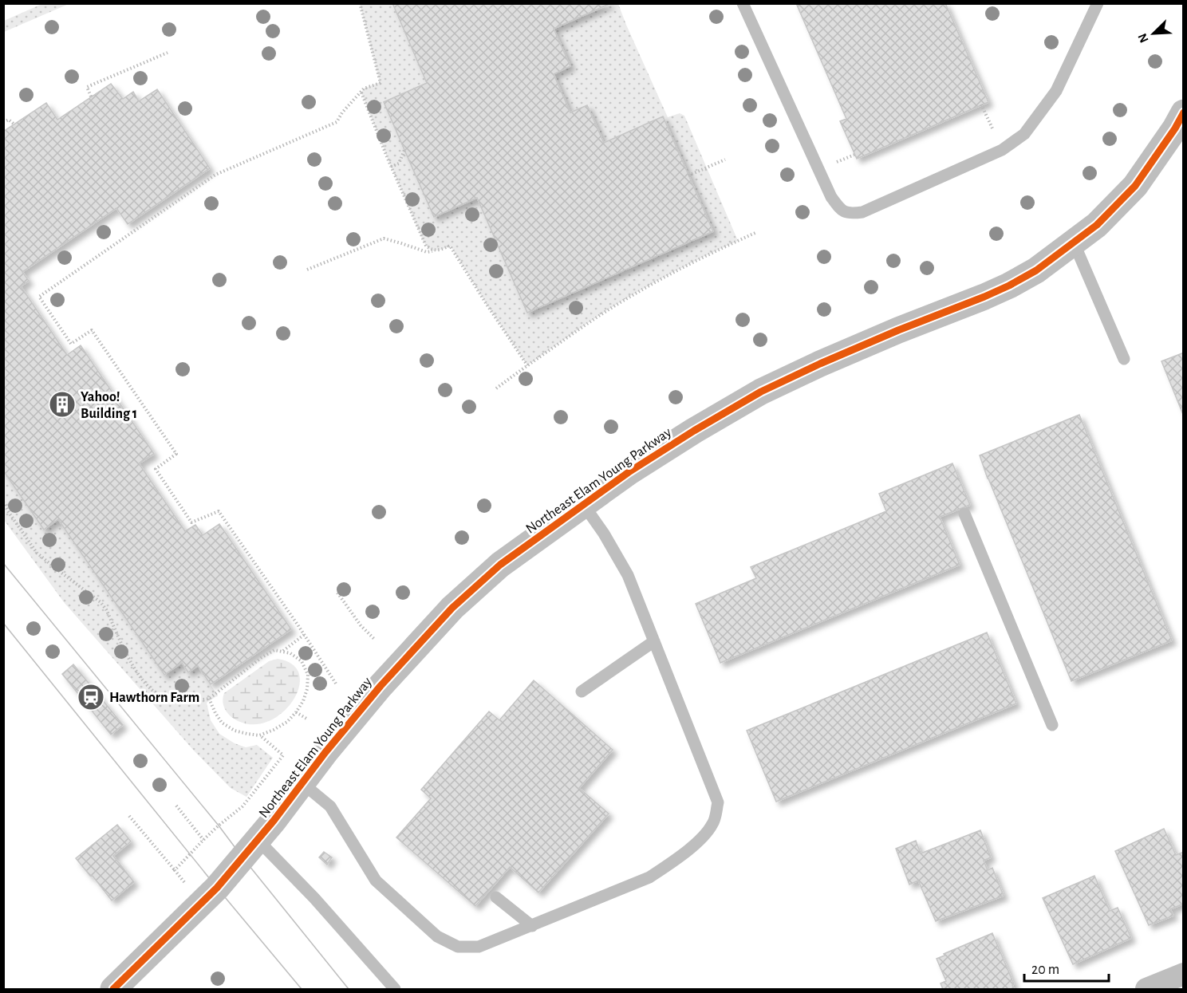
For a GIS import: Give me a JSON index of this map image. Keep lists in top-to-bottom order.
{
  "streets": {
    "street": ["Northeast Elam Young Parkway"]
  },
  "places": {
    "building": ["Yahoo! Building 1"],
    "station": ["Hawthorn Farm"]
  },
  "scale_bar": "20 m",
  "north": "bottom left"
}
